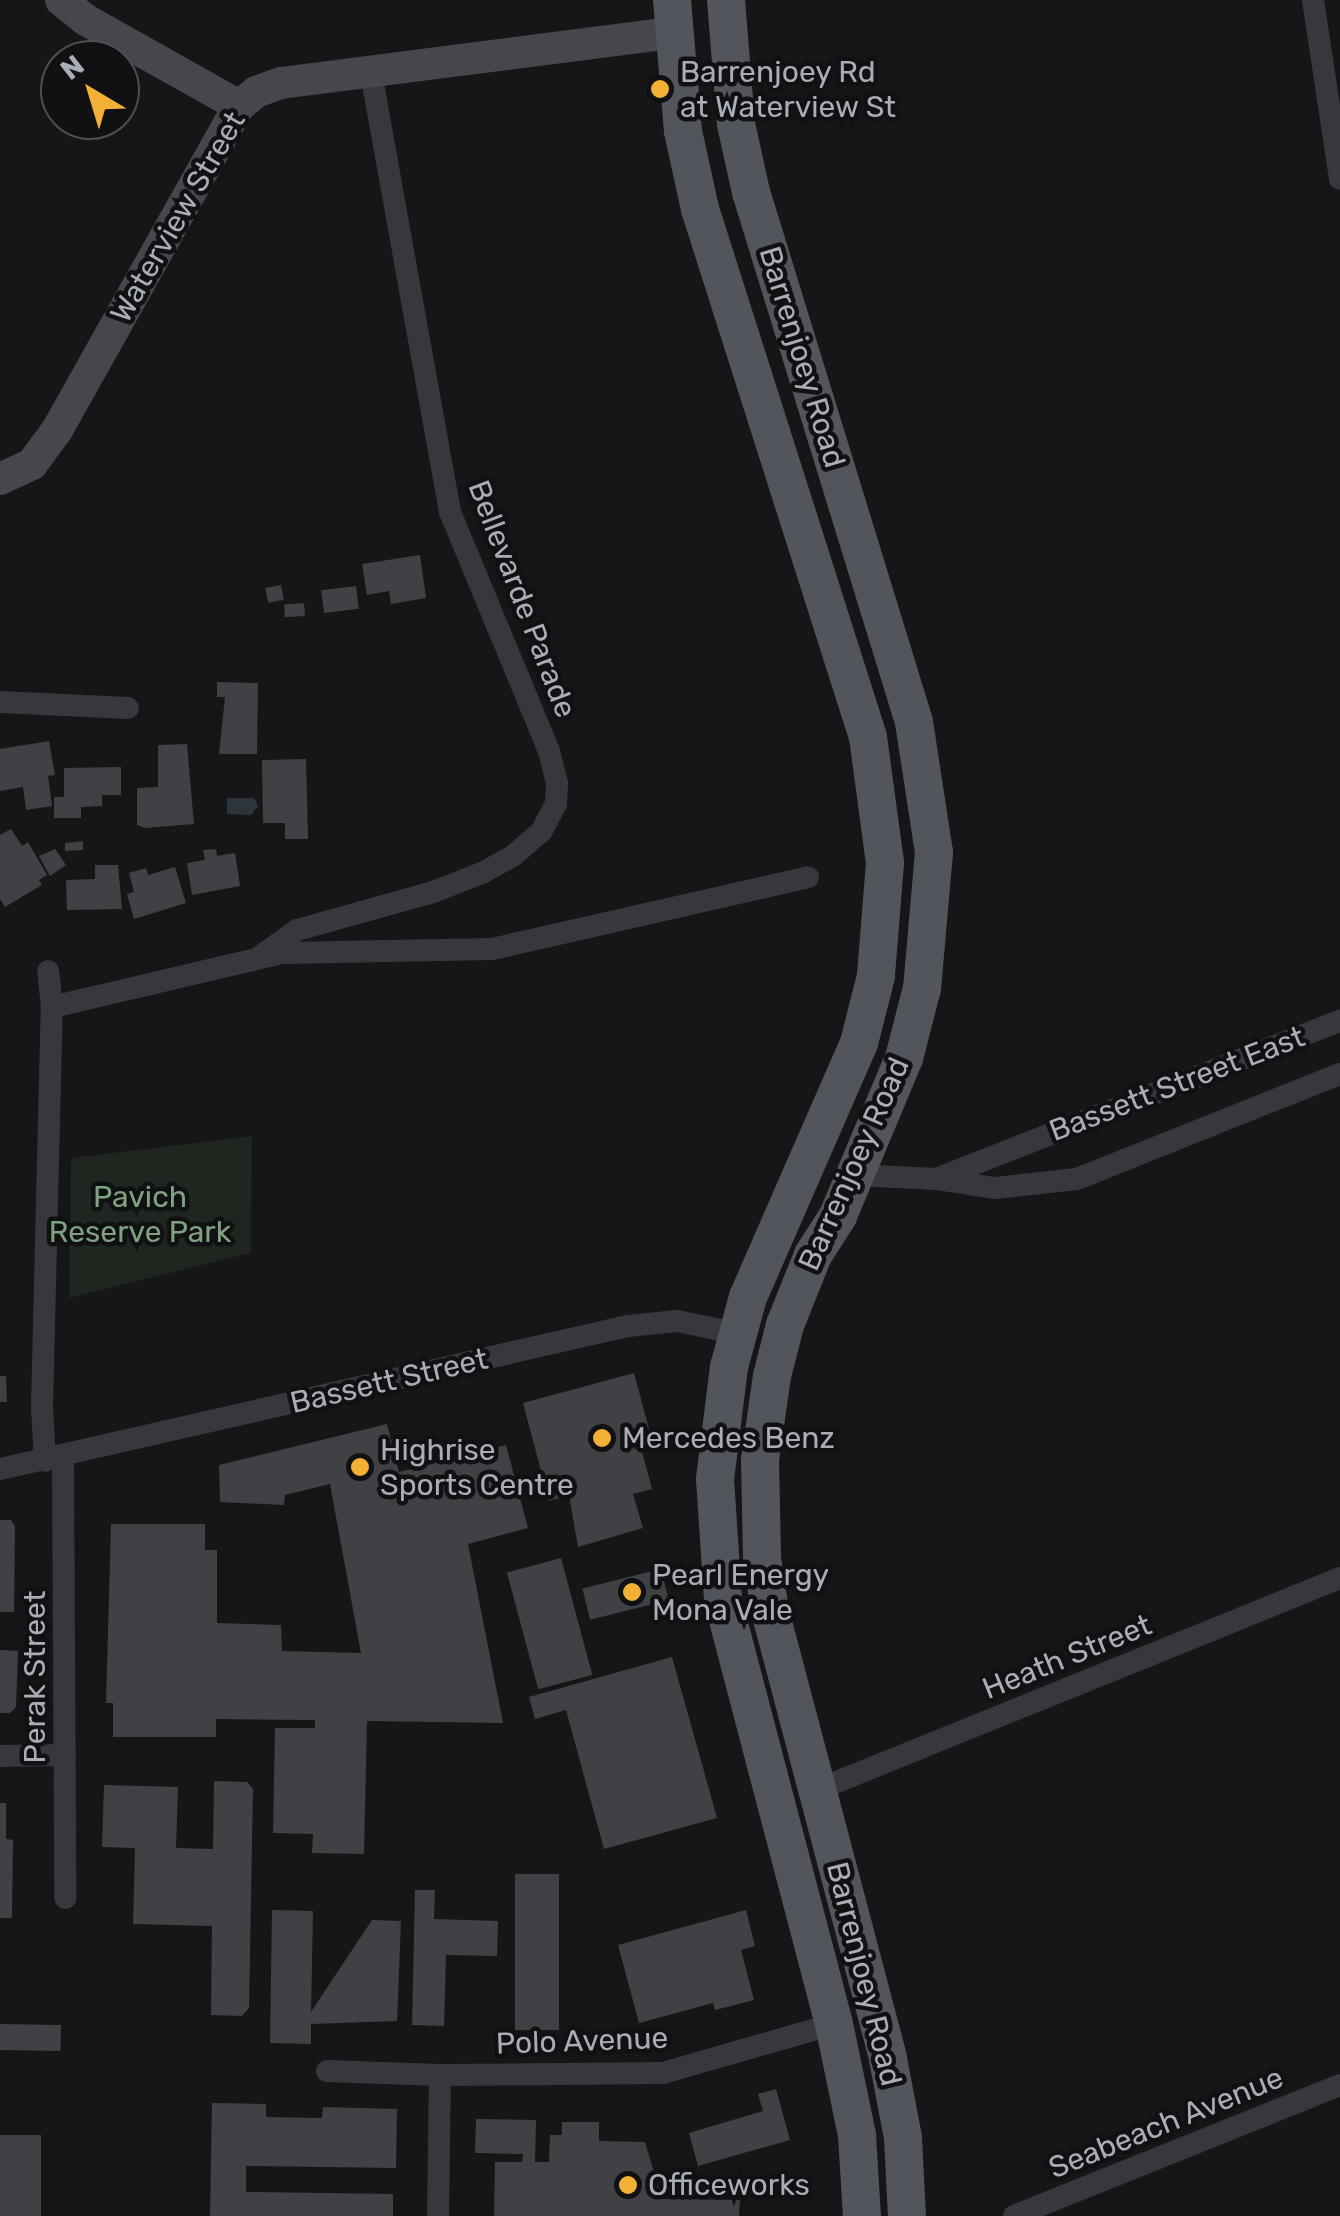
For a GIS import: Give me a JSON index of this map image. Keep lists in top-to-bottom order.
{
  "streets": {
    "main road": [
      "Waterview Street",
      "Barrenjoey Road",
      "Bassett Street East",
      "Bassett Street"
    ],
    "street": [
      "Bellevarde Parade",
      "Heath Street",
      "Perak Street",
      "Polo Avenue",
      "Seabeach Avenue"
    ]
  },
  "crossings": [
    ["Waterview Street", "Barrenjoey Road"],
    ["Waterview Street", "Bellevarde Parade"],
    ["Barrenjoey Road", "Bassett Street East"],
    ["Barrenjoey Road", "Bassett Street"],
    ["Barrenjoey Road", "Heath Street"],
    ["Barrenjoey Road", "Polo Avenue"],
    ["Bassett Street", "Perak Street"]
  ],
  "parks": ["Pavich Reserve Park"],
  "places": [
    "Barrenjoey Rd at Waterview St",
    "Mercedes Benz",
    "Highrise Sports Centre",
    "Pearl Energy Mona Vale",
    "Officeworks"
  ],
  "north": "top left"
}
